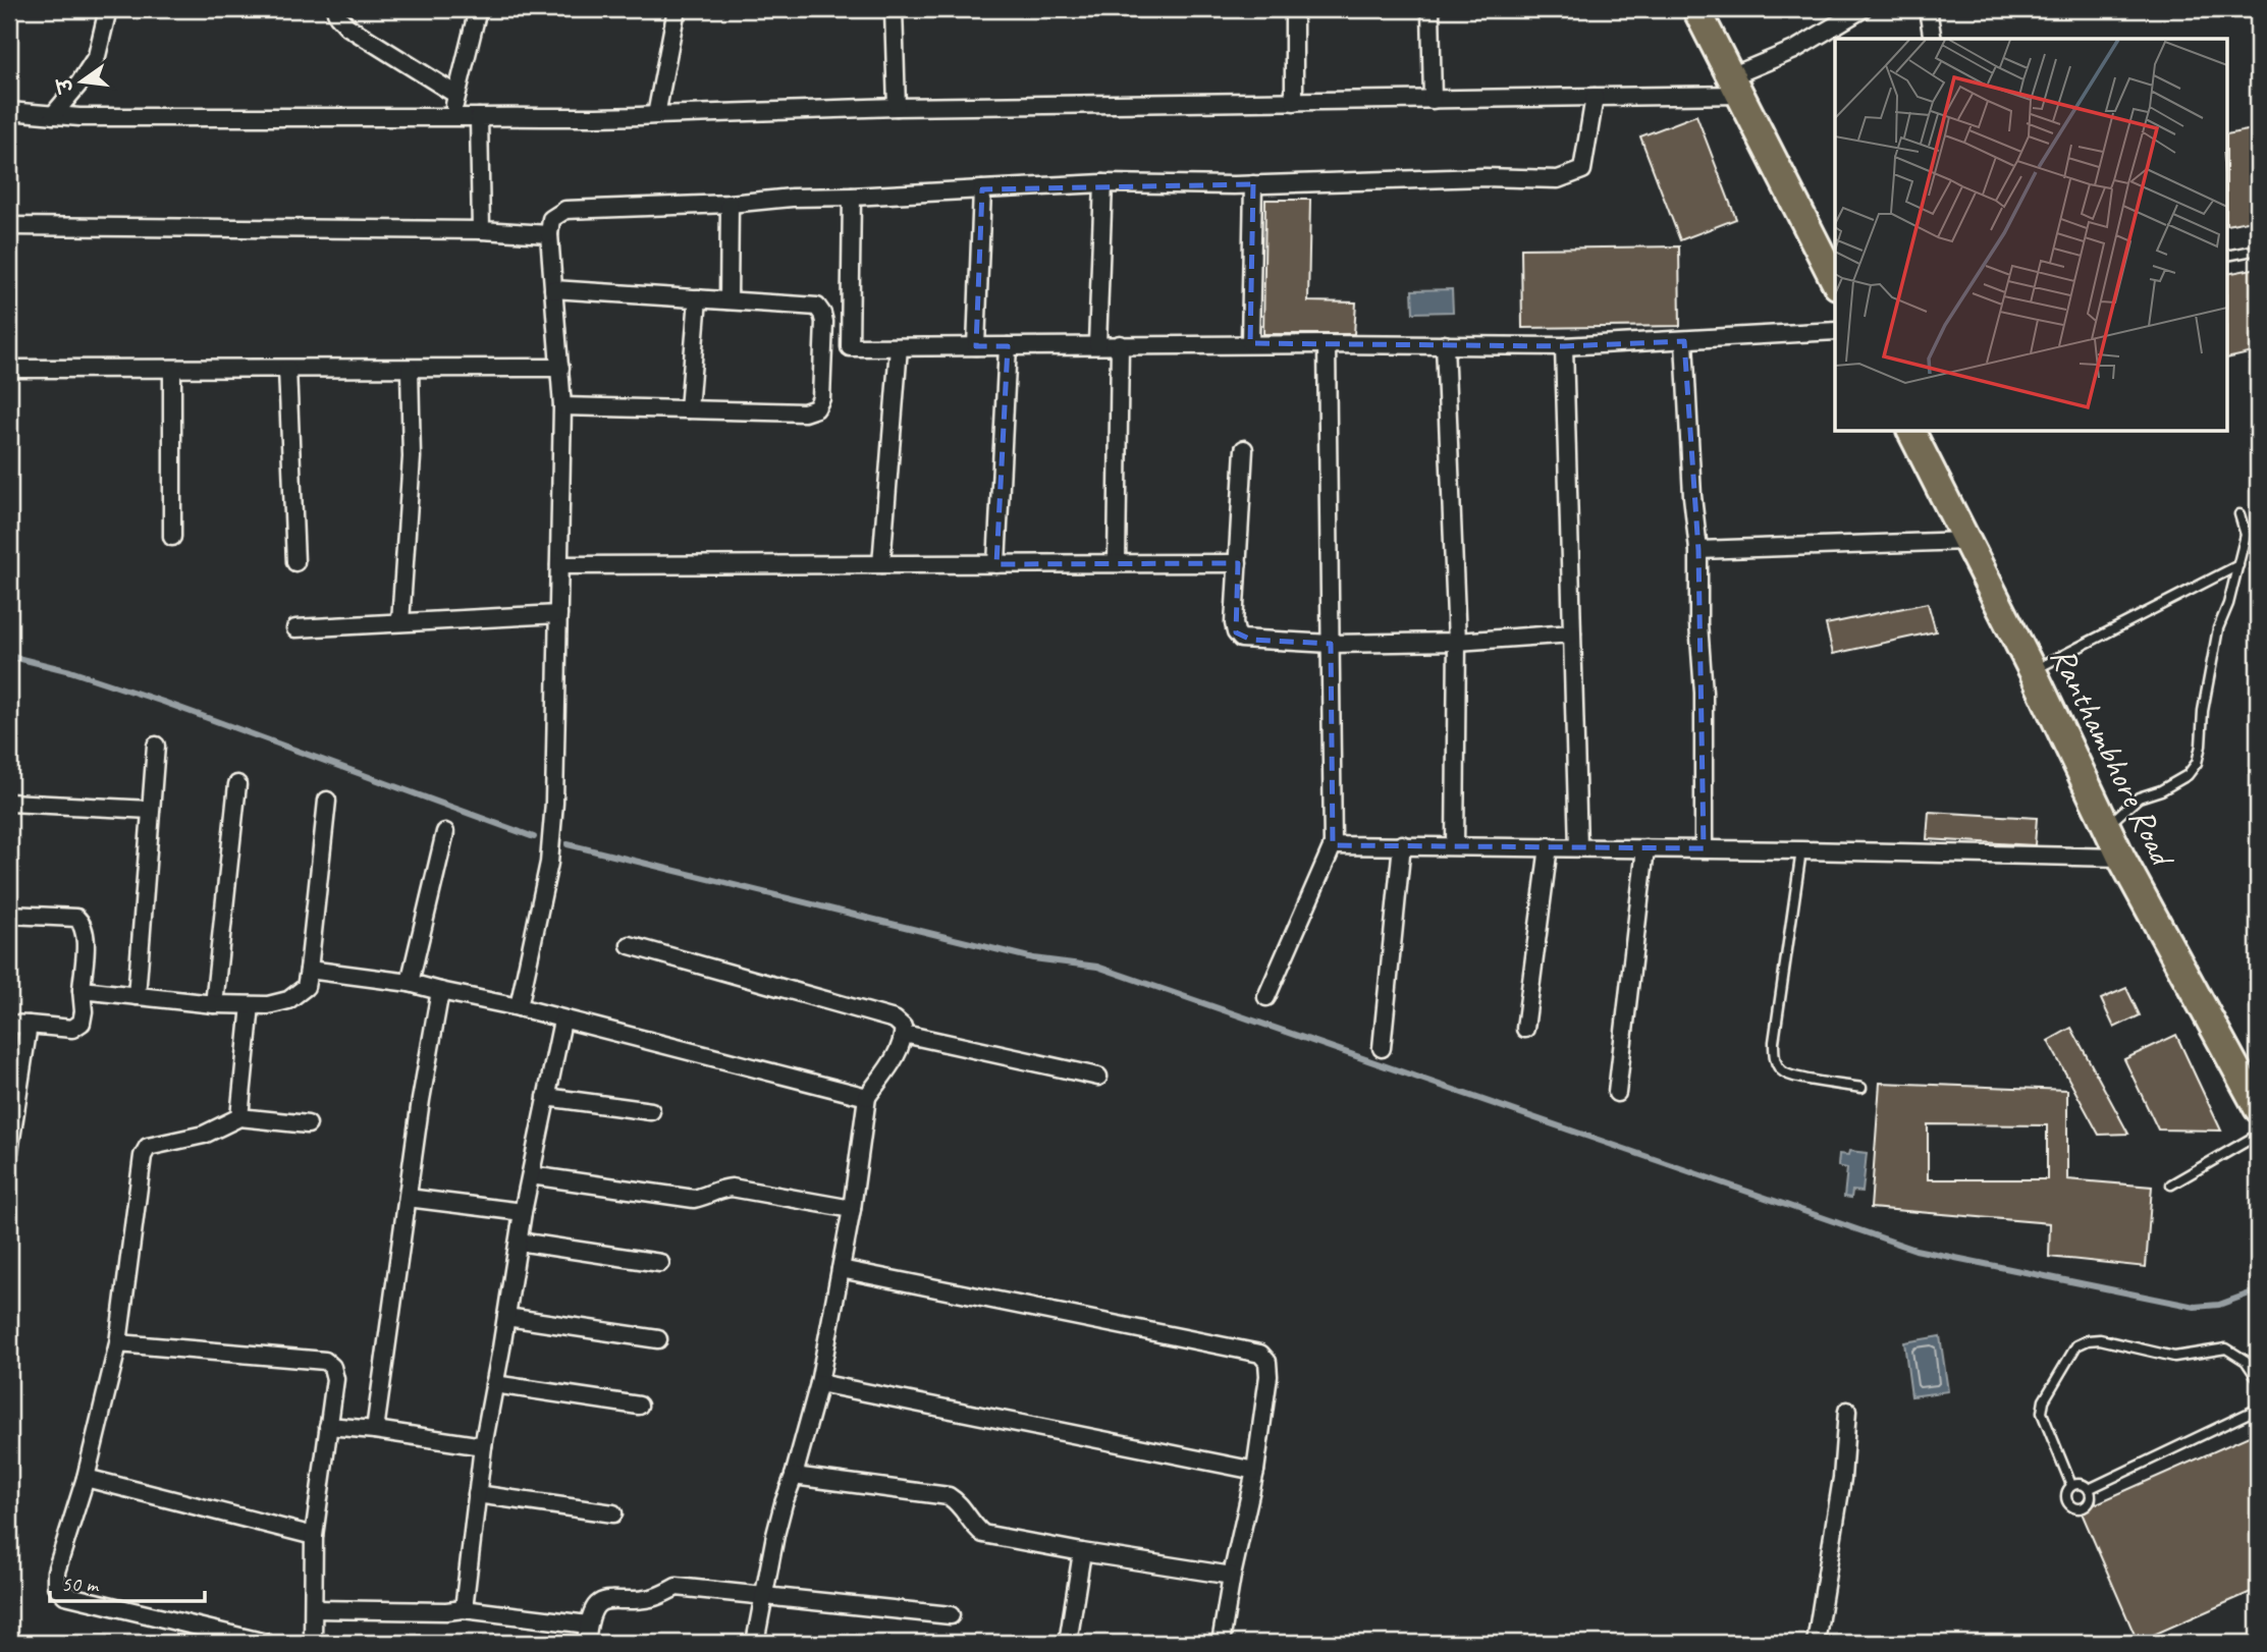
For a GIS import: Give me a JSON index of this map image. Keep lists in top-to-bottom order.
{
  "streets": {
    "main road": ["Ranthambhore Road"]
  },
  "scale_bar": "50 m",
  "north": "left"
}
